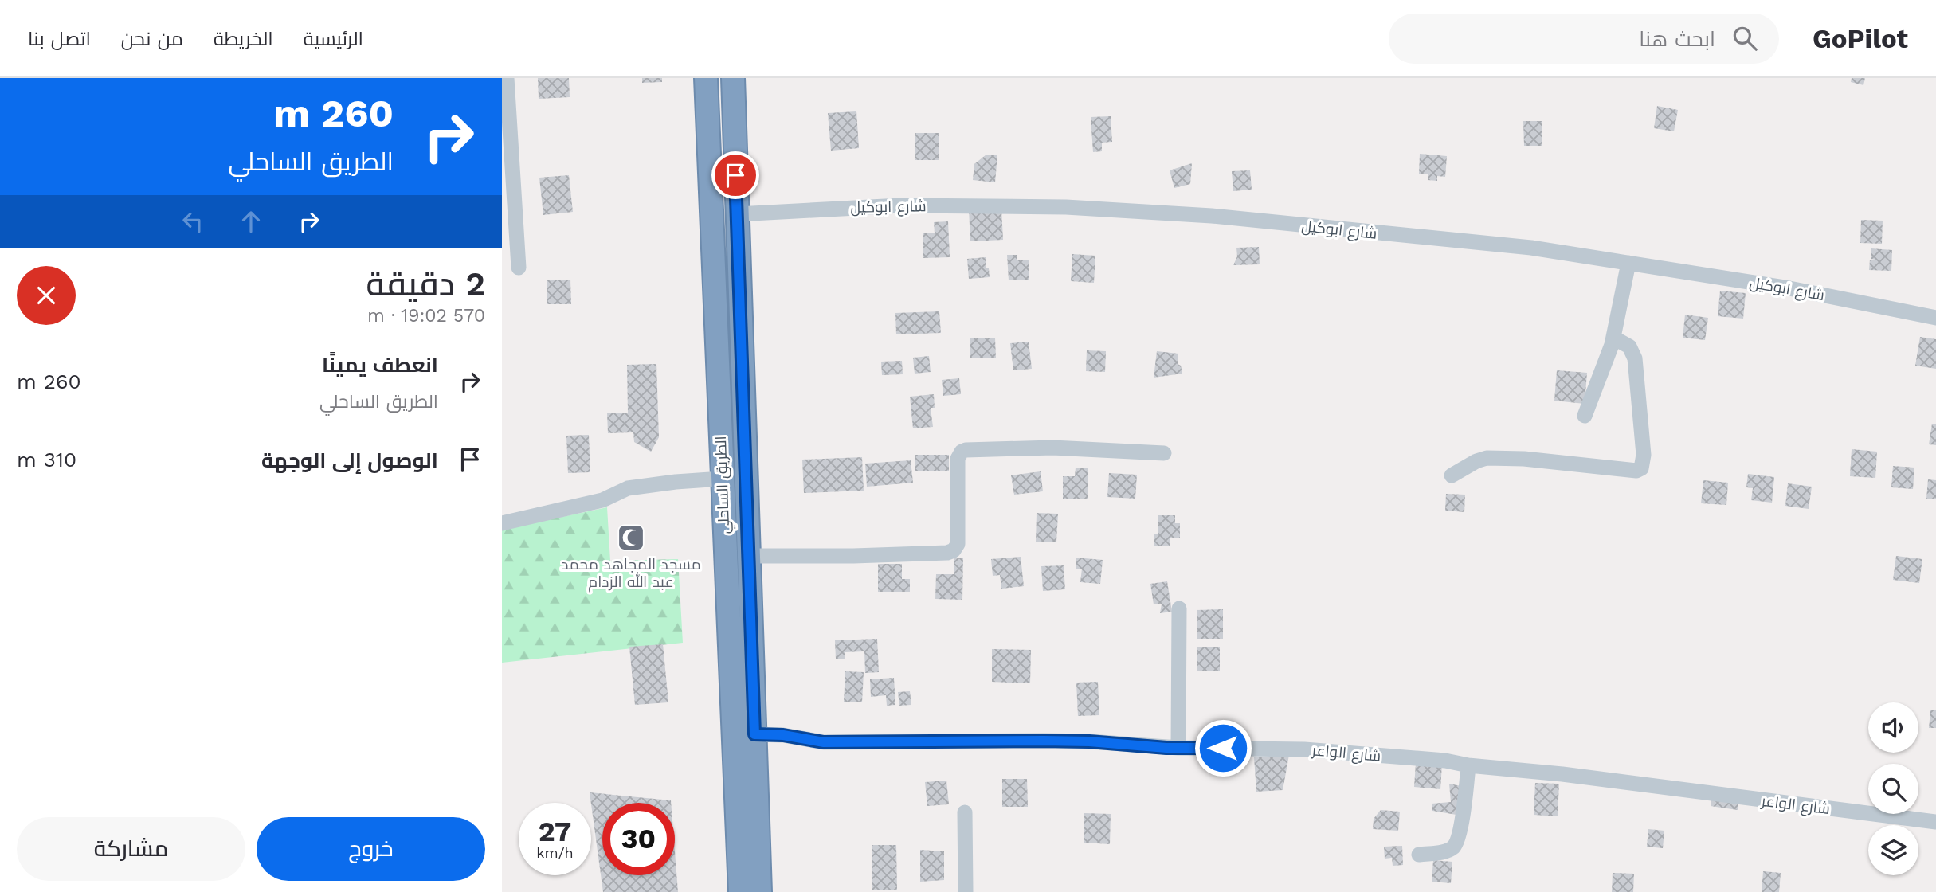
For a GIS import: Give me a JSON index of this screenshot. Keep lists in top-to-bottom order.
{
  "streets": {
    "highway": ["الطريق الساحلي"],
    "street": ["شارع ابوكيل", "شارع الواعر"]
  },
  "crossings": [
    ["شارع ابوكيل", "الطريق الساحلي"],
    ["الطريق الساحلي", "شارع الواعر"]
  ],
  "places": {
    "mosque": ["مسجد المجاهد محمد عبد الله الزدام"]
  },
  "page": {
    "header": "GoPilot",
    "search": "ابحث هنا",
    "nav": [
      "الرئيسية",
      "الخريطة",
      "من نحن",
      "اتصل بنا"
    ],
    "turn": ["260 m", "الطريق الساحلي"],
    "heading": ["2 دقيقة", "570 m · 19:02"],
    "list": [
      {
        "name": "انعطف يمينًا",
        "note": "الطريق الساحلي",
        "value": "260 m"
      },
      {
        "name": "الوصول إلى الوجهة",
        "value": "310 m"
      }
    ],
    "speed": "27 km/h",
    "limit": "30",
    "buttons": ["خروج", "مشاركة"]
  }
}
